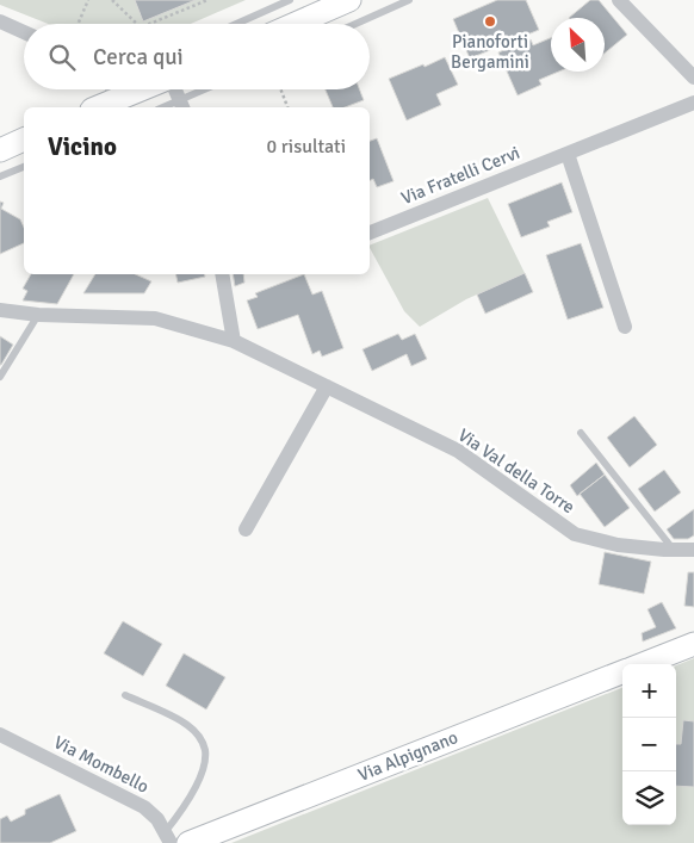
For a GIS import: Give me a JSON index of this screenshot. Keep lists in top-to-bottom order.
{
  "streets": {
    "street": [
      "Via Fratelli Cervi",
      "Via Val della Torre",
      "Via Alpignano",
      "Via Mombello"
    ]
  },
  "places": ["Pianoforti Bergamini"],
  "north": "top left",
  "page": {
    "search": "Cerca qui",
    "heading": ["Vicino", "0 risultati"],
    "map_buttons": ["+", "−"]
  }
}
